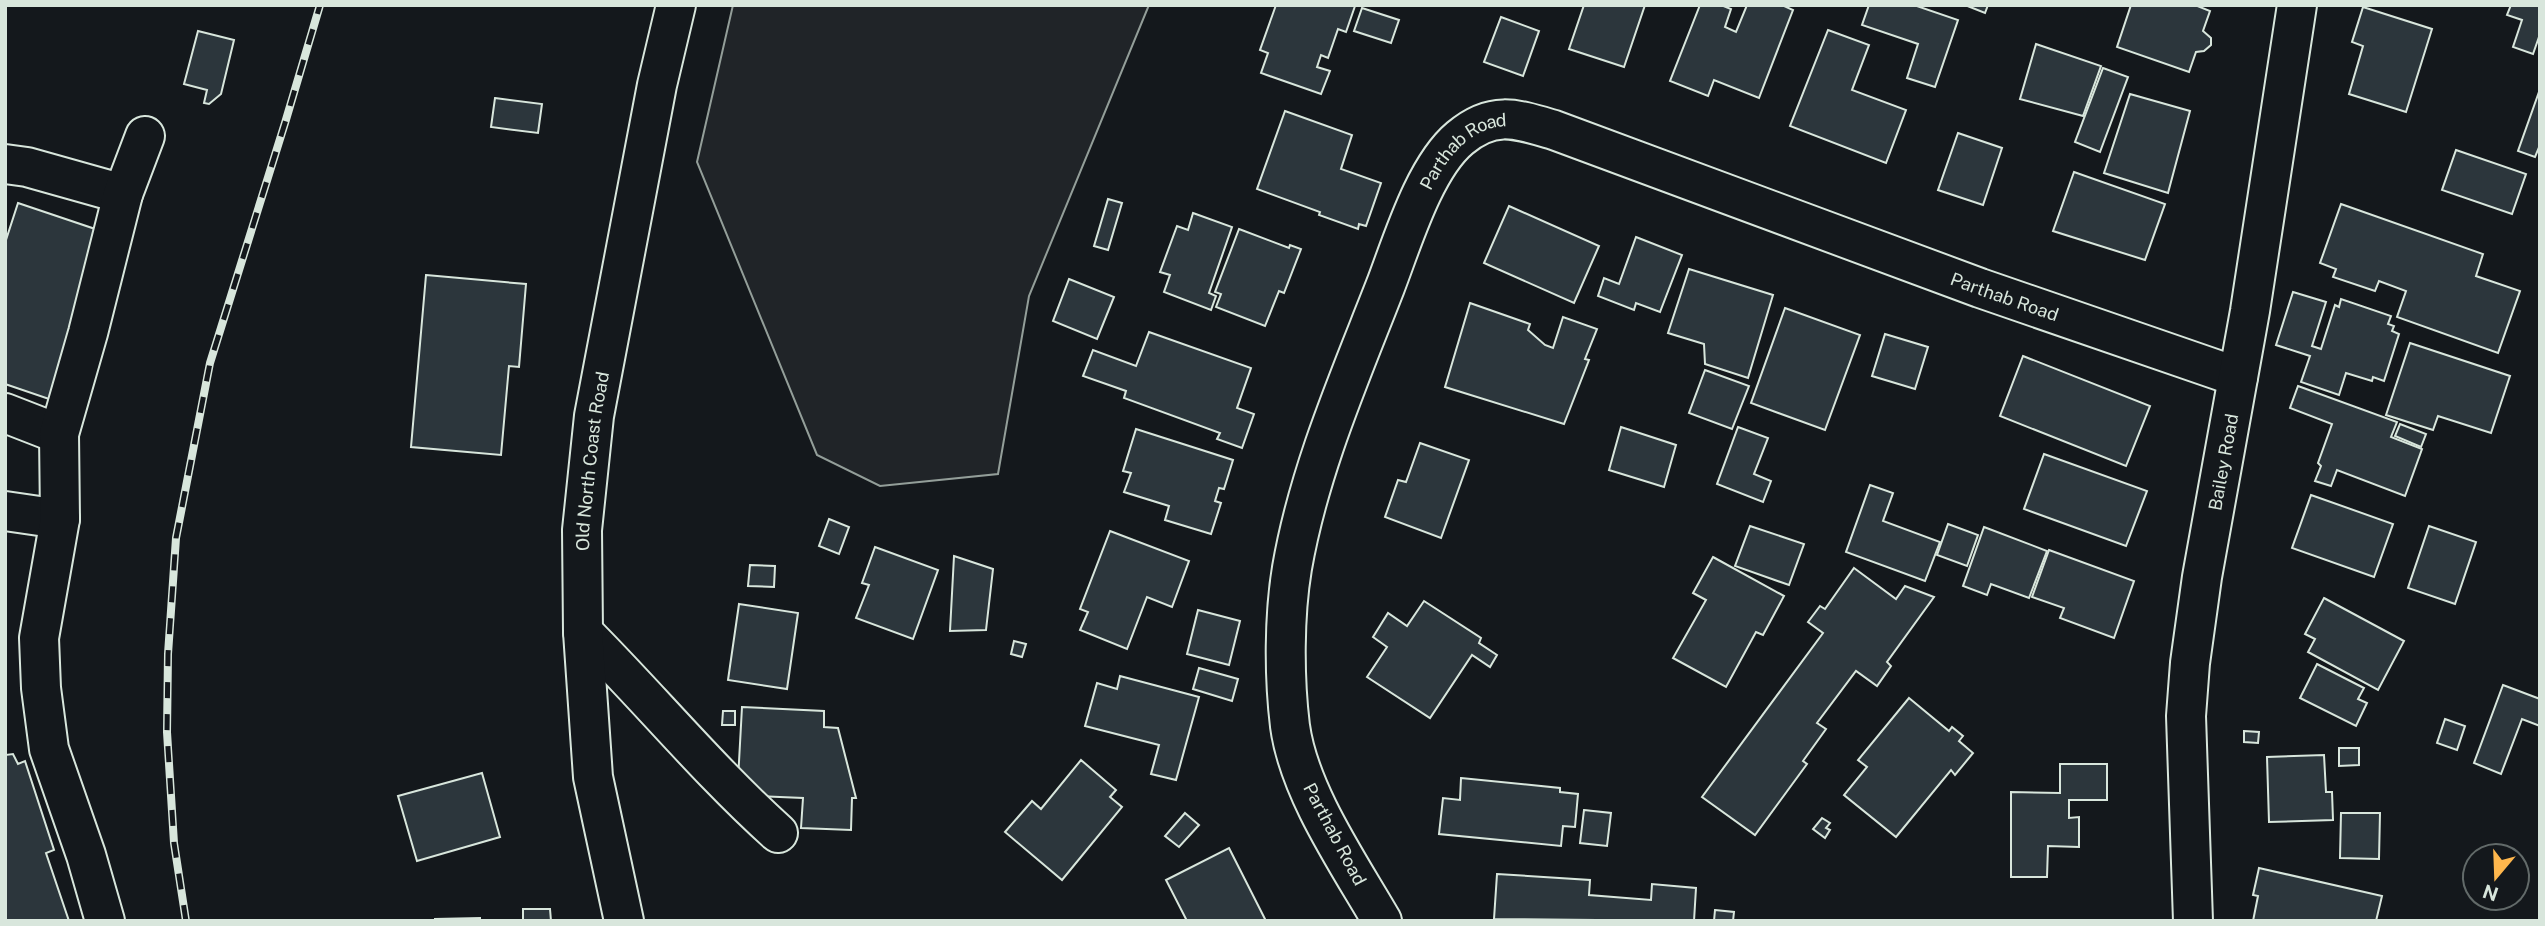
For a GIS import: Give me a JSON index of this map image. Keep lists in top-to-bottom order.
{
  "streets": {
    "street": ["Parthab Road", "Old North Coast Road", "Bailey Road"]
  },
  "crossings": [
    ["Parthab Road", "Bailey Road"]
  ],
  "north": "bottom"
}
